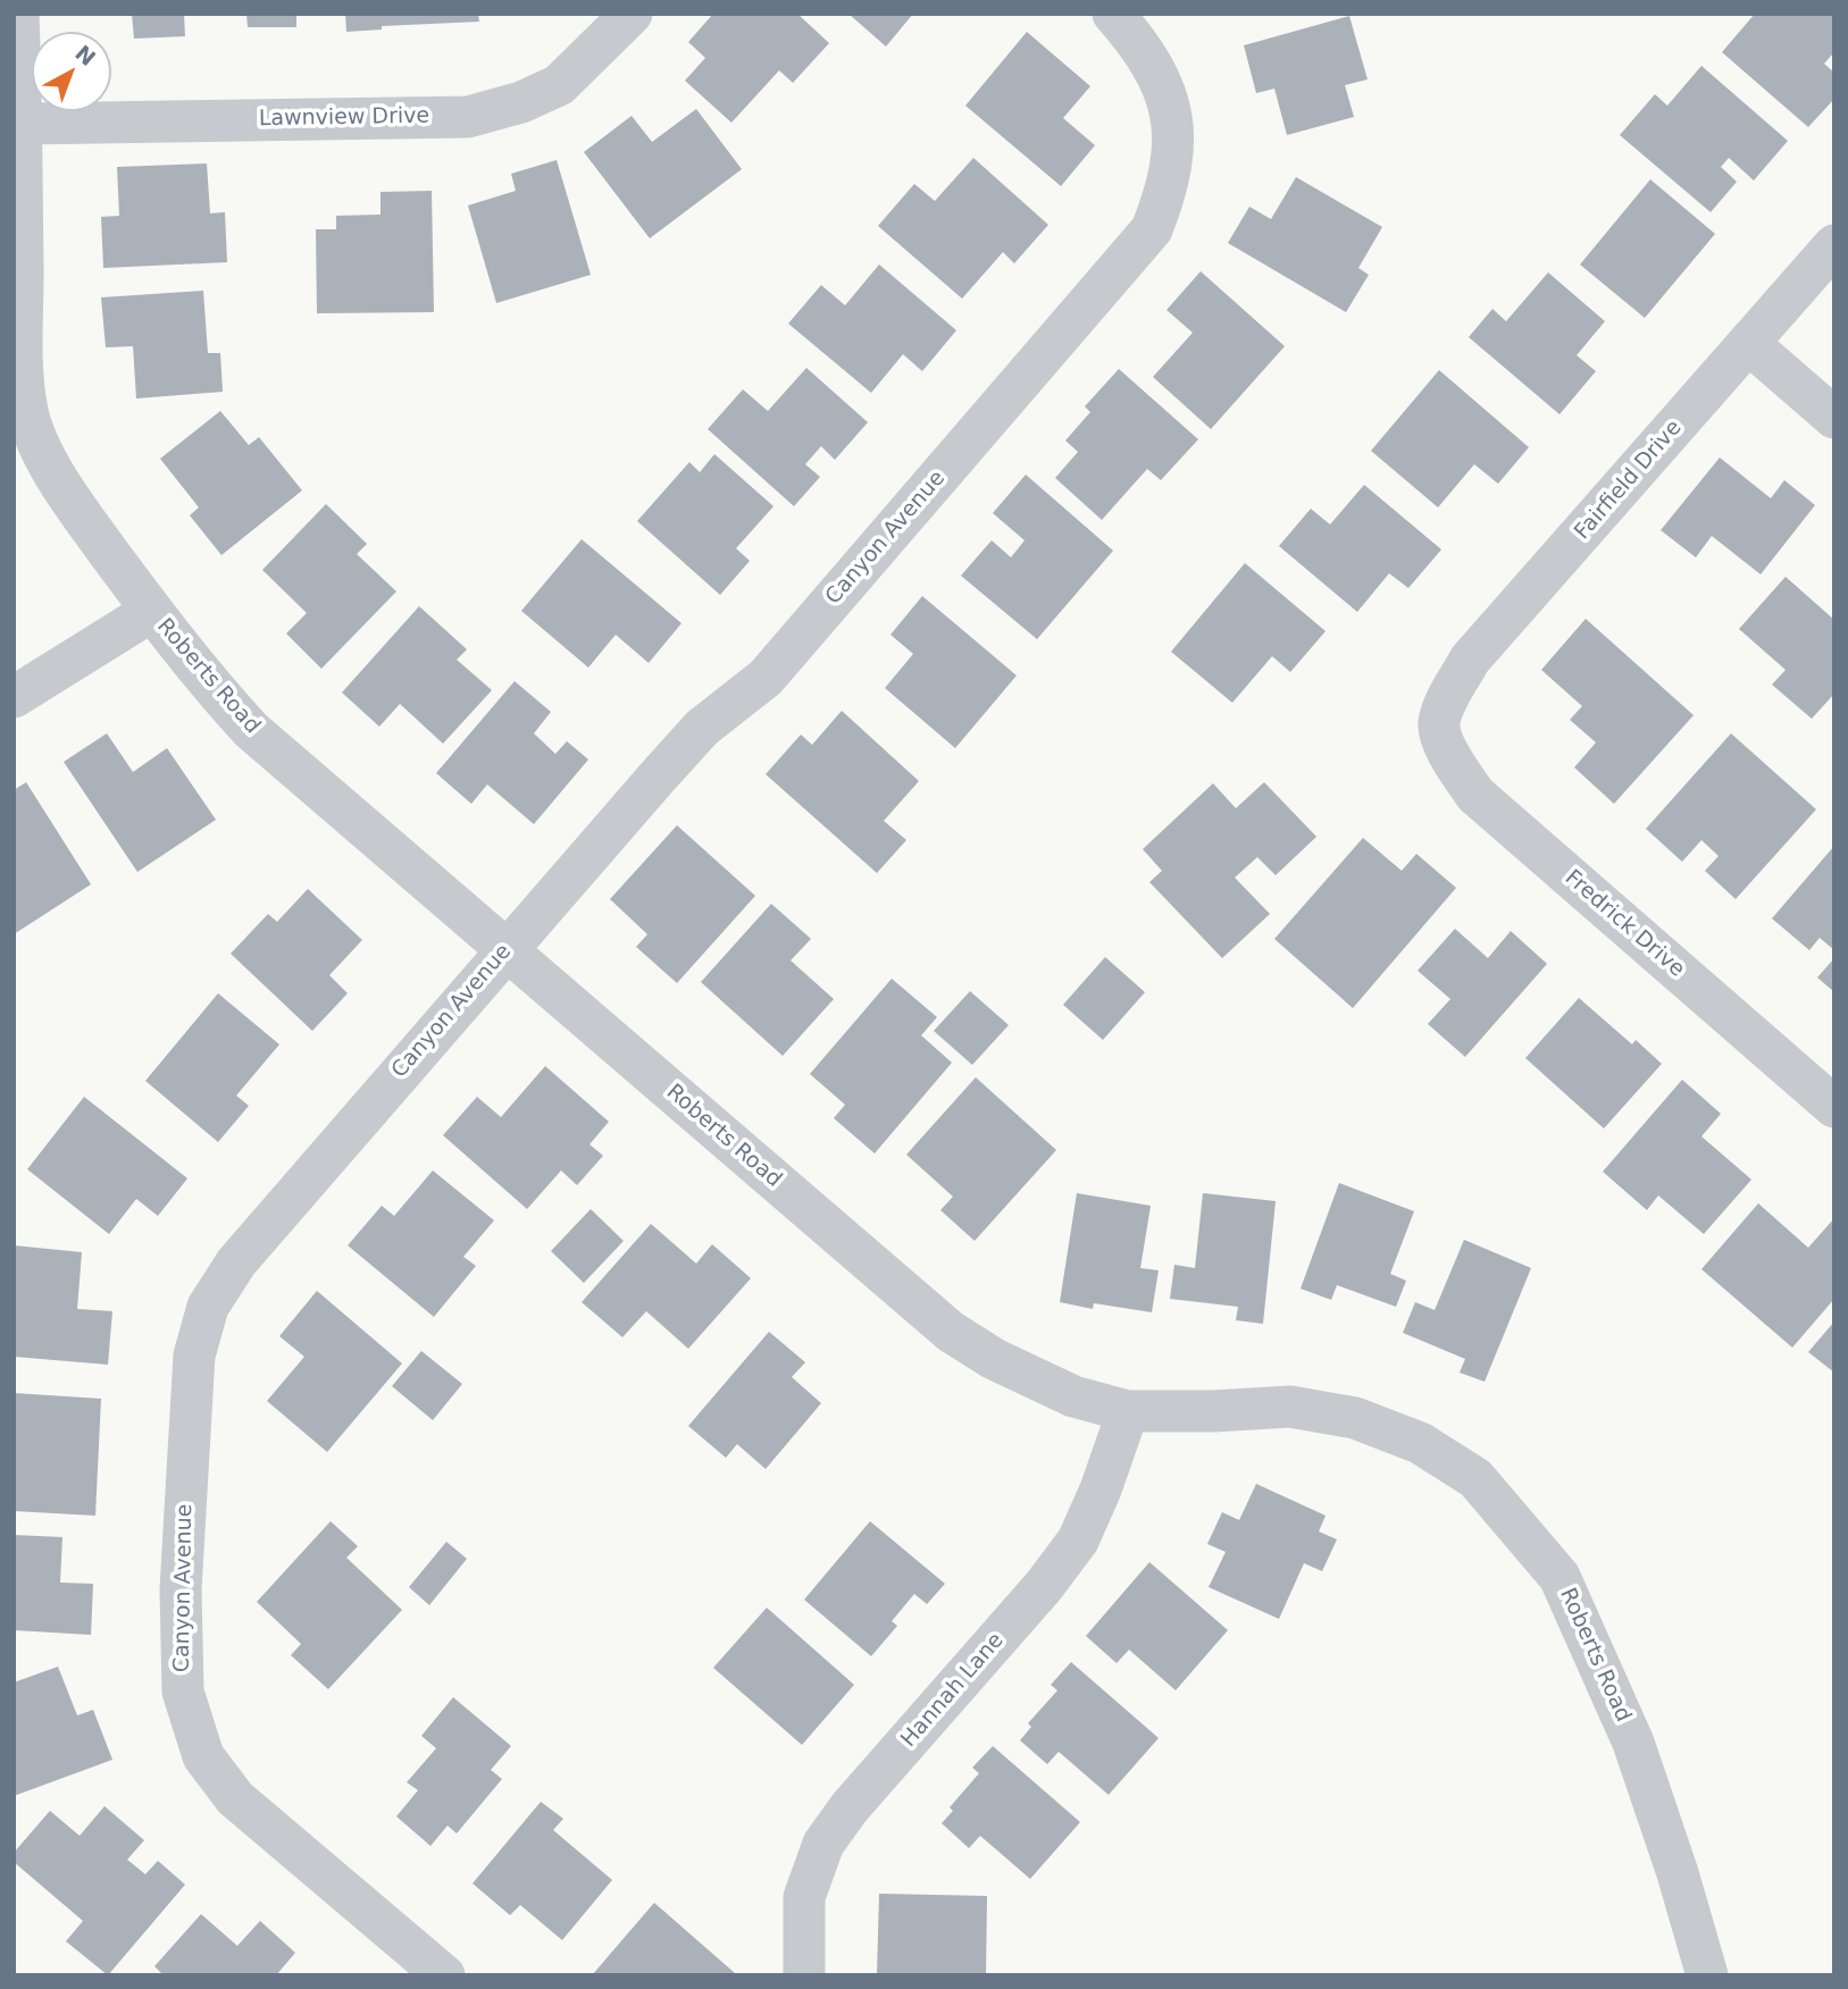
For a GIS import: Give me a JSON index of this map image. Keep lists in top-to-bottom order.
{
  "streets": {
    "street": [
      "Lawnview Drive",
      "Fairfield Drive",
      "Canyon Avenue",
      "Roberts Road",
      "Fredrick Drive",
      "Hannah Lane"
    ]
  },
  "crossings": [
    ["Lawnview Drive", "Roberts Road"],
    ["Fairfield Drive", "Fredrick Drive"],
    ["Canyon Avenue", "Roberts Road"],
    ["Roberts Road", "Hannah Lane"]
  ],
  "north": "top right"
}
